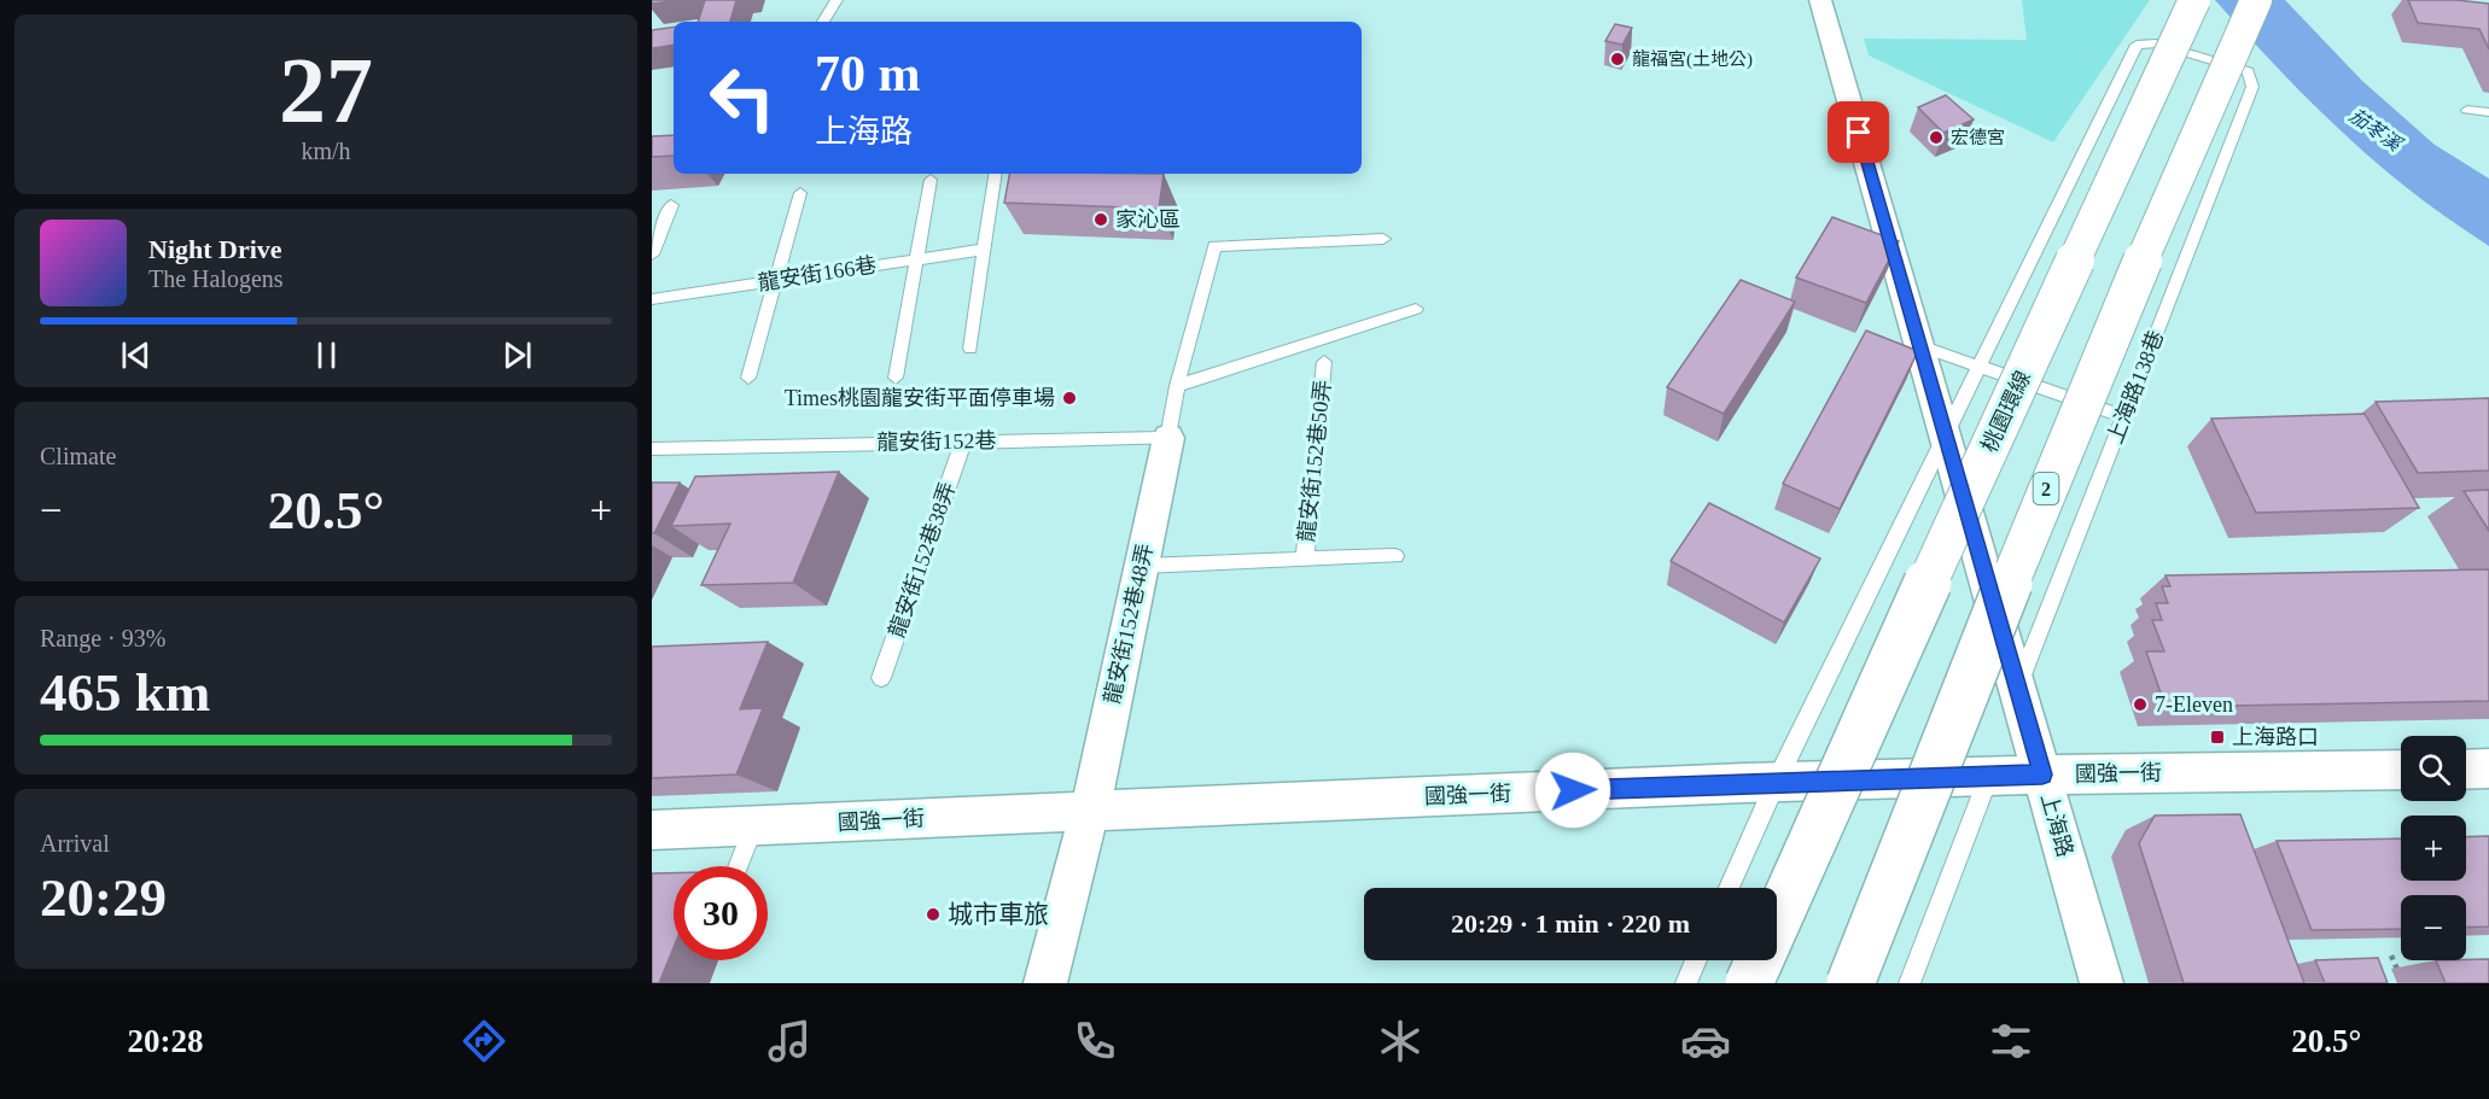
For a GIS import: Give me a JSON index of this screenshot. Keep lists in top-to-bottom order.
{
  "streets": {
    "highway": ["桃園環線", "2"],
    "street": ["龍安街152巷48弄", "國強一街", "上海路"],
    "lane": [
      "龍安街166巷",
      "上海路138巷",
      "龍安街152巷",
      "龍安街152巷50弄",
      "龍安街152巷38弄"
    ]
  },
  "crossings": [
    ["上海路138巷", "上海路"],
    ["龍安街152巷", "龍安街152巷38弄"],
    ["龍安街152巷", "龍安街152巷48弄"],
    ["龍安街152巷50弄", "龍安街152巷48弄"],
    ["龍安街152巷48弄", "國強一街"],
    ["國強一街", "上海路"]
  ],
  "water": ["茄苳溪"],
  "places": {
    "other": [
      "龍福宮(土地公)",
      "宏德宮",
      "家沁區",
      "Times桃園龍安街平面停車場",
      "7-Eleven",
      "城市車旅"
    ],
    "transit": ["上海路口"]
  },
  "page": {
    "tile": [
      ["27", "km/h"],
      "Climate",
      ["Range · 93%", "465 km"],
      ["Arrival", "20:29"]
    ],
    "turn": ["70 m", "上海路"],
    "song": ["Night Drive", "The Halogens"],
    "heat": ["−", "20.5°", "+"],
    "map_buttons": ["+", "−"],
    "limit": "30",
    "trip": "20:29 · 1 min · 220 m",
    "tabs": ["20:28", "20.5°"]
  }
}
